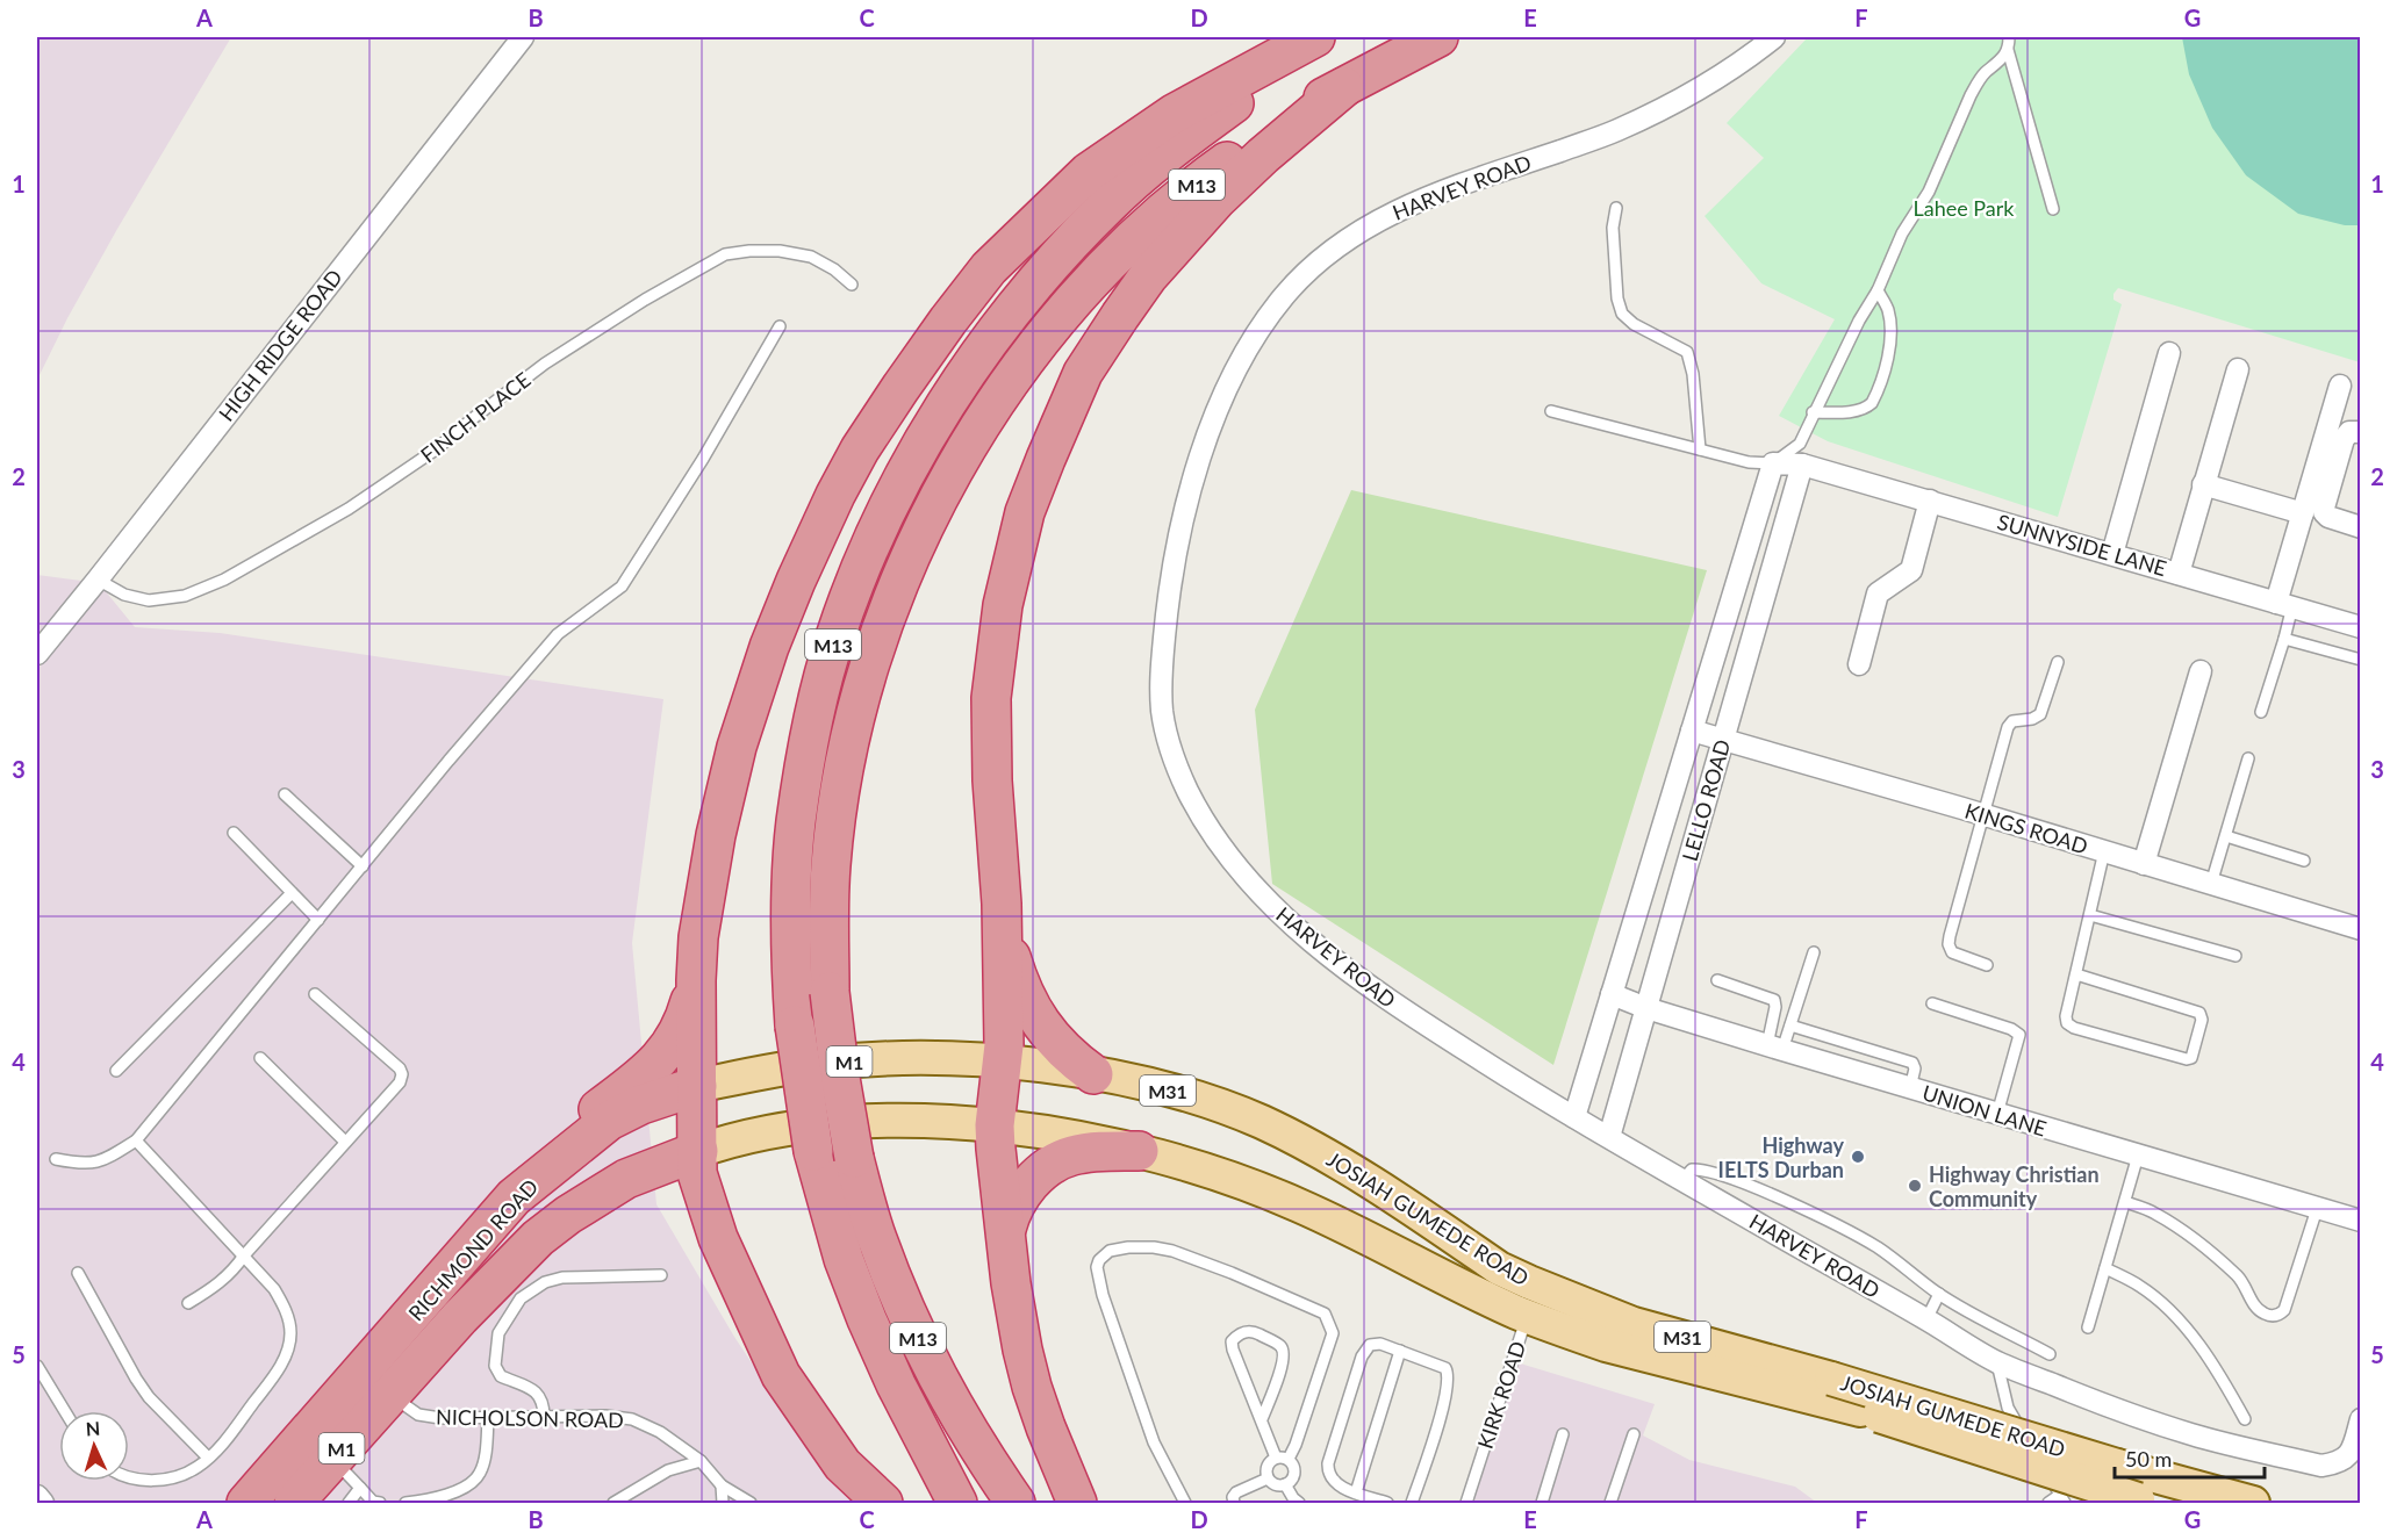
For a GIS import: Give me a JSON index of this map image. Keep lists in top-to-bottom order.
{
  "streets": {
    "highway": ["M13", "M1", "RICHMOND ROAD"],
    "main road": ["M31", "JOSIAH GUMEDE ROAD"],
    "street": [
      "HARVEY ROAD",
      "HIGH RIDGE ROAD",
      "SUNNYSIDE LANE",
      "LELLO ROAD",
      "KINGS ROAD",
      "UNION LANE"
    ],
    "lane": ["FINCH PLACE", "KIRK ROAD", "NICHOLSON ROAD"]
  },
  "crossings": [
    ["HARVEY ROAD", "LELLO ROAD"],
    ["HIGH RIDGE ROAD", "FINCH PLACE"],
    ["SUNNYSIDE LANE", "LELLO ROAD"],
    ["LELLO ROAD", "KINGS ROAD"],
    ["LELLO ROAD", "UNION LANE"],
    ["JOSIAH GUMEDE ROAD", "RICHMOND ROAD"],
    ["JOSIAH GUMEDE ROAD", "KIRK ROAD"],
    ["RICHMOND ROAD", "NICHOLSON ROAD"]
  ],
  "parks": ["Lahee Park"],
  "places": ["Highway IELTS Durban", "Highway Christian Community"],
  "scale_bar": "50 m",
  "north": "top",
  "grid": {
    "columns": [
      "A",
      "B",
      "C",
      "D",
      "E",
      "F",
      "G"
    ],
    "rows": [
      "1",
      "2",
      "3",
      "4",
      "5"
    ]
  }
}
